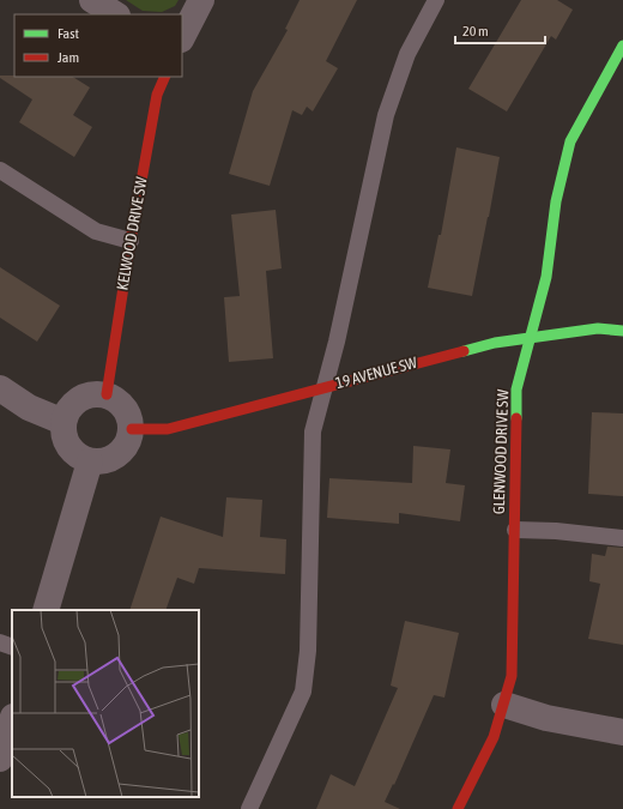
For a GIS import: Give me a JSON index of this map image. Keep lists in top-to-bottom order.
{
  "streets": {
    "street": ["KELWOOD DRIVE SW", "19 AVENUE SW", "GLENWOOD DRIVE SW"]
  },
  "crossings": [
    ["KELWOOD DRIVE SW", "19 AVENUE SW"],
    ["19 AVENUE SW", "GLENWOOD DRIVE SW"]
  ],
  "legend": ["Fast", "Jam"],
  "scale_bar": "20 m"
}
